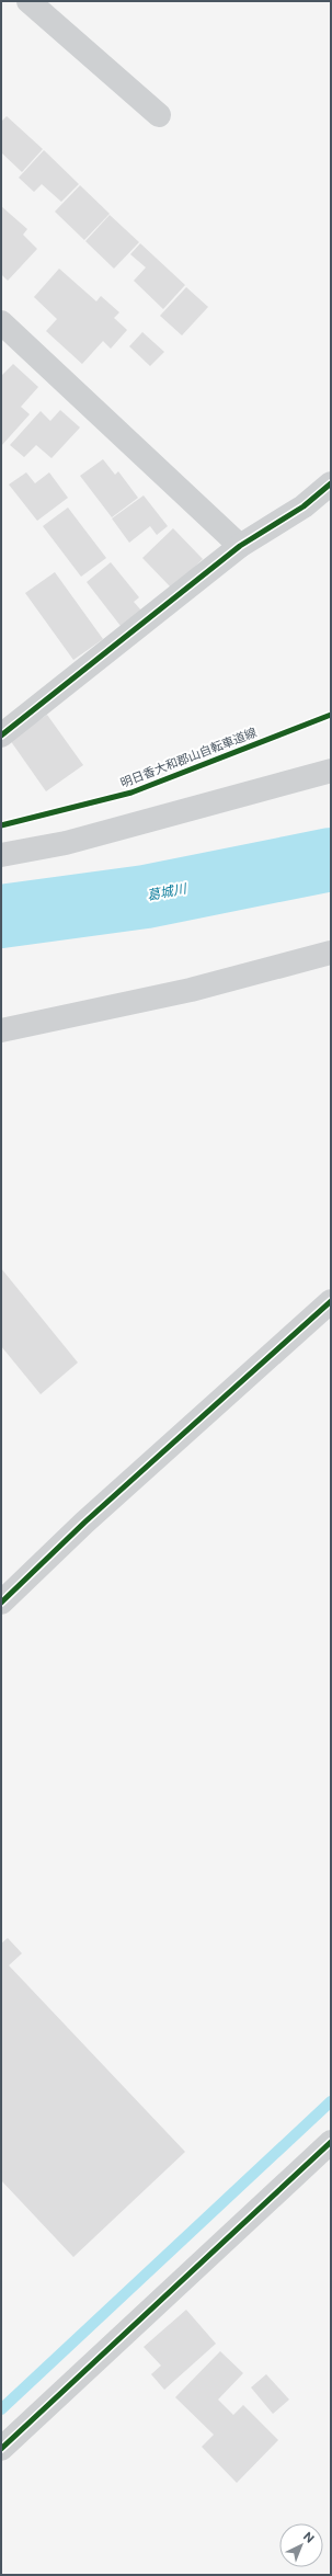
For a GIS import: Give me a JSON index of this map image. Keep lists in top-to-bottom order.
{
  "streets": {
    "cycle path": ["明日香大和郡山自転車道線"]
  },
  "water": ["葛城川"],
  "north": "top right"
}
